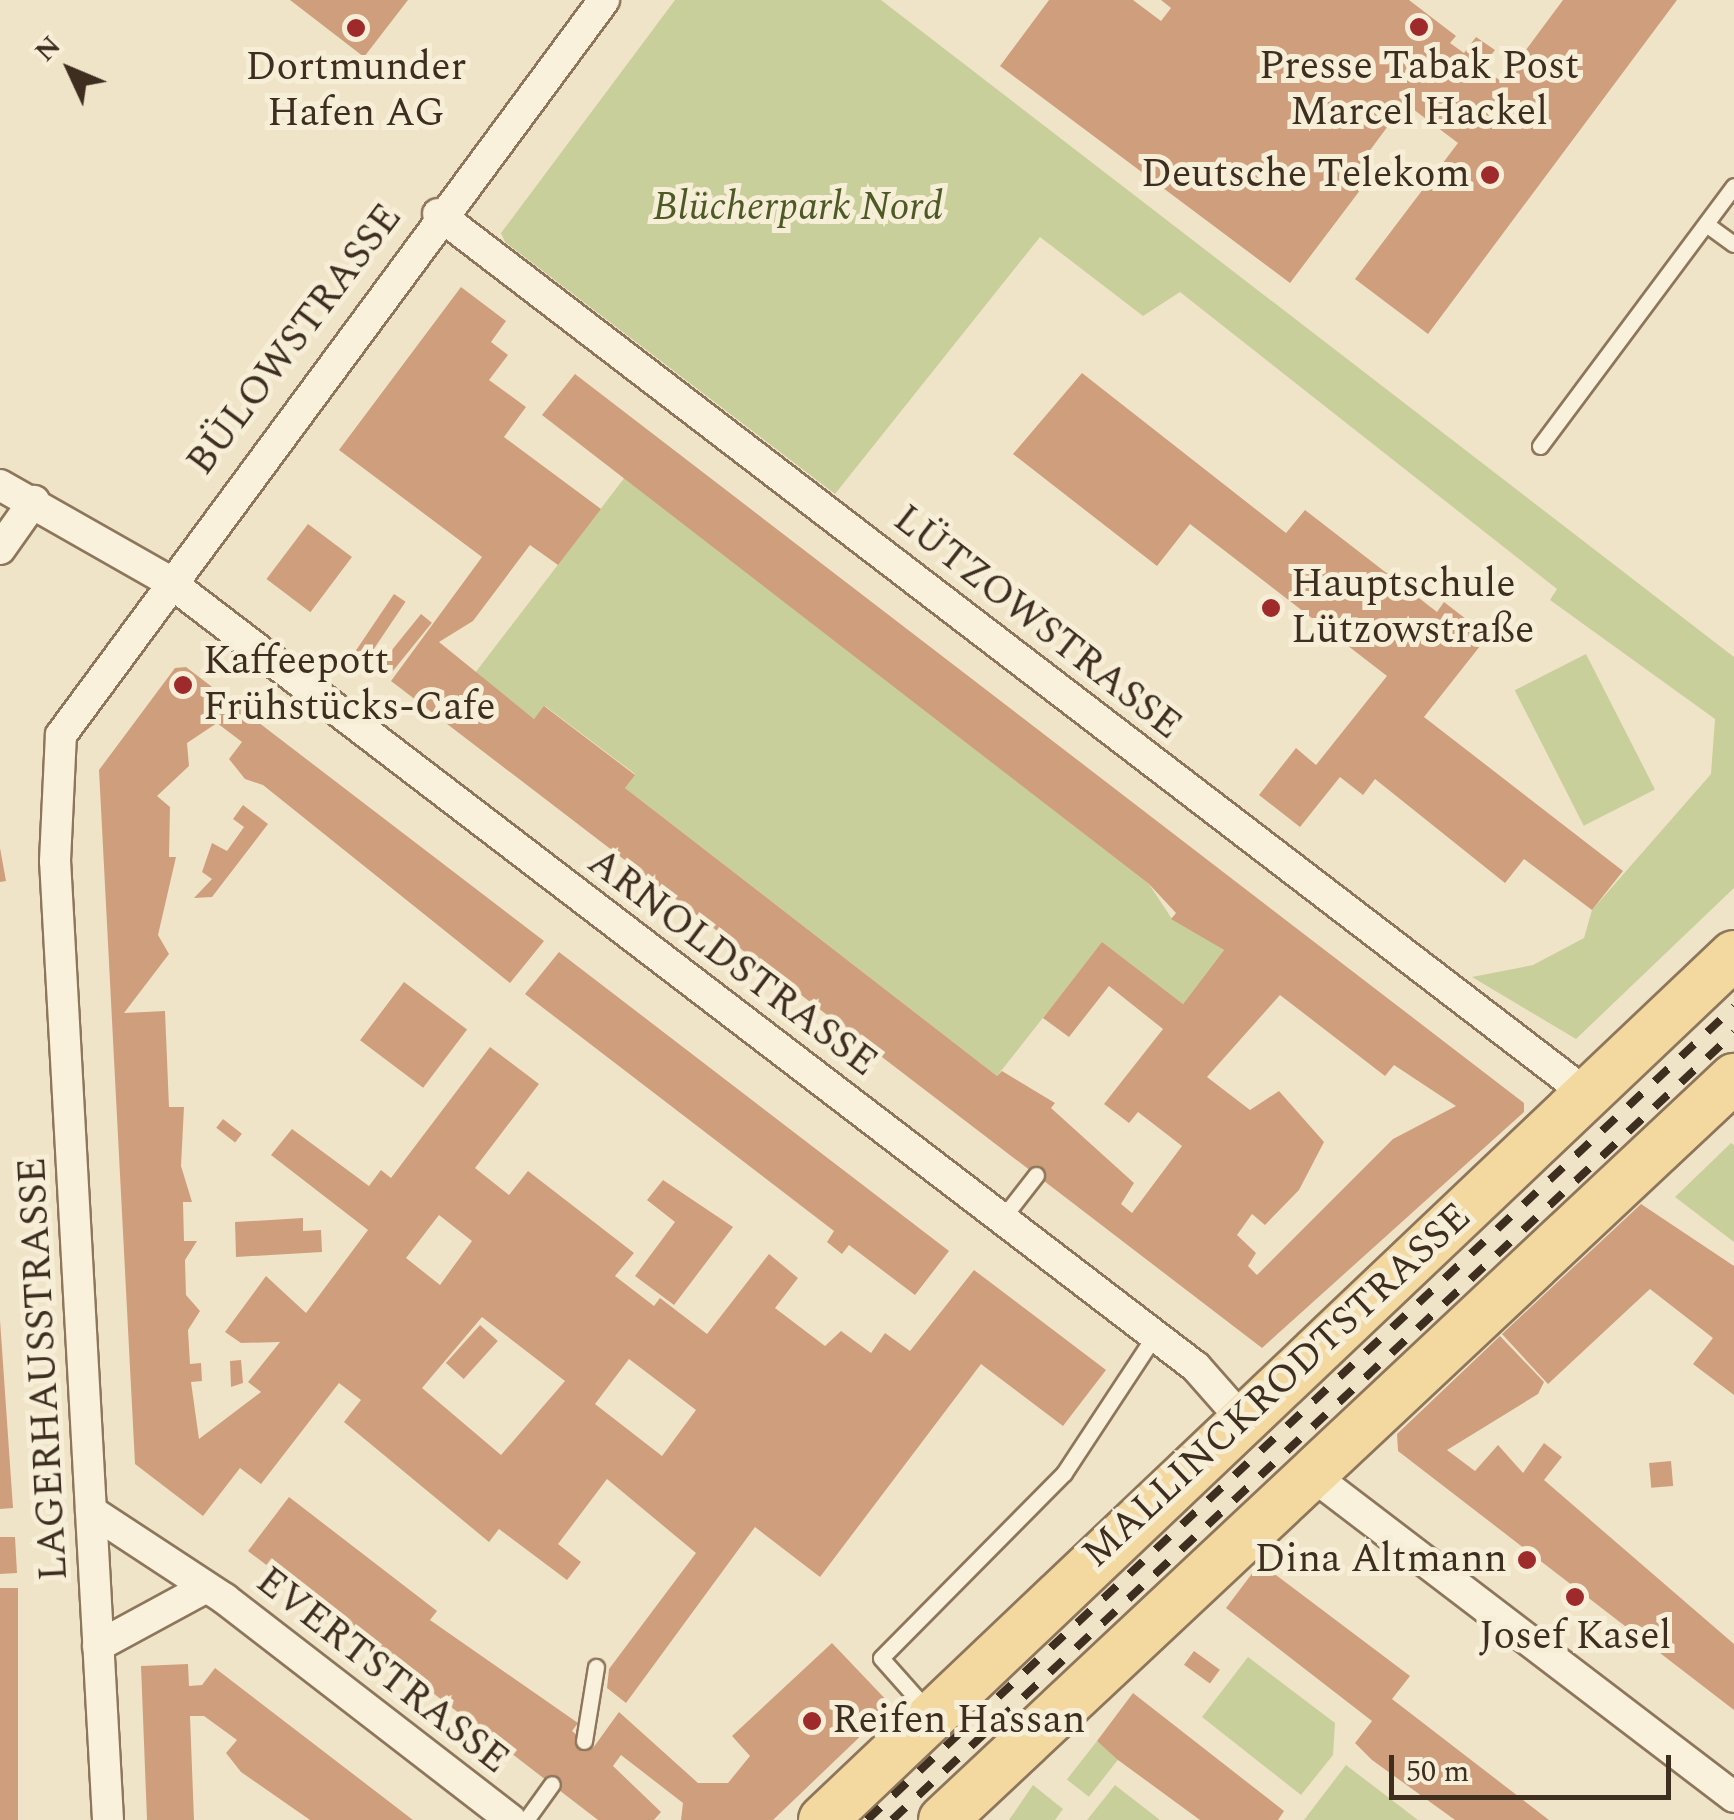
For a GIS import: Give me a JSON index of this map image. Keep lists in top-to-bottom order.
{
  "streets": {
    "main road": ["MALLINCKRODTSTRASSE"],
    "street": [
      "BÜLOWSTRASSE",
      "LÜTZOWSTRASSE",
      "ARNOLDSTRASSE",
      "LAGERHAUSSTRASSE",
      "EVERTSTRASSE"
    ]
  },
  "crossings": [
    ["BÜLOWSTRASSE", "LÜTZOWSTRASSE"],
    ["BÜLOWSTRASSE", "ARNOLDSTRASSE"],
    ["BÜLOWSTRASSE", "LAGERHAUSSTRASSE"],
    ["LÜTZOWSTRASSE", "MALLINCKRODTSTRASSE"],
    ["ARNOLDSTRASSE", "MALLINCKRODTSTRASSE"],
    ["LAGERHAUSSTRASSE", "EVERTSTRASSE"]
  ],
  "parks": ["Blücherpark Nord"],
  "places": [
    "Presse Tabak Post Marcel Hackel",
    "Dortmunder Hafen AG",
    "Deutsche Telekom",
    "Hauptschule Lützowstraße",
    "Kaffeepott Frühstücks-Cafe",
    "Dina Altmann",
    "Josef Kasel",
    "Reifen Hassan"
  ],
  "scale_bar": "50 m",
  "north": "top left"
}
